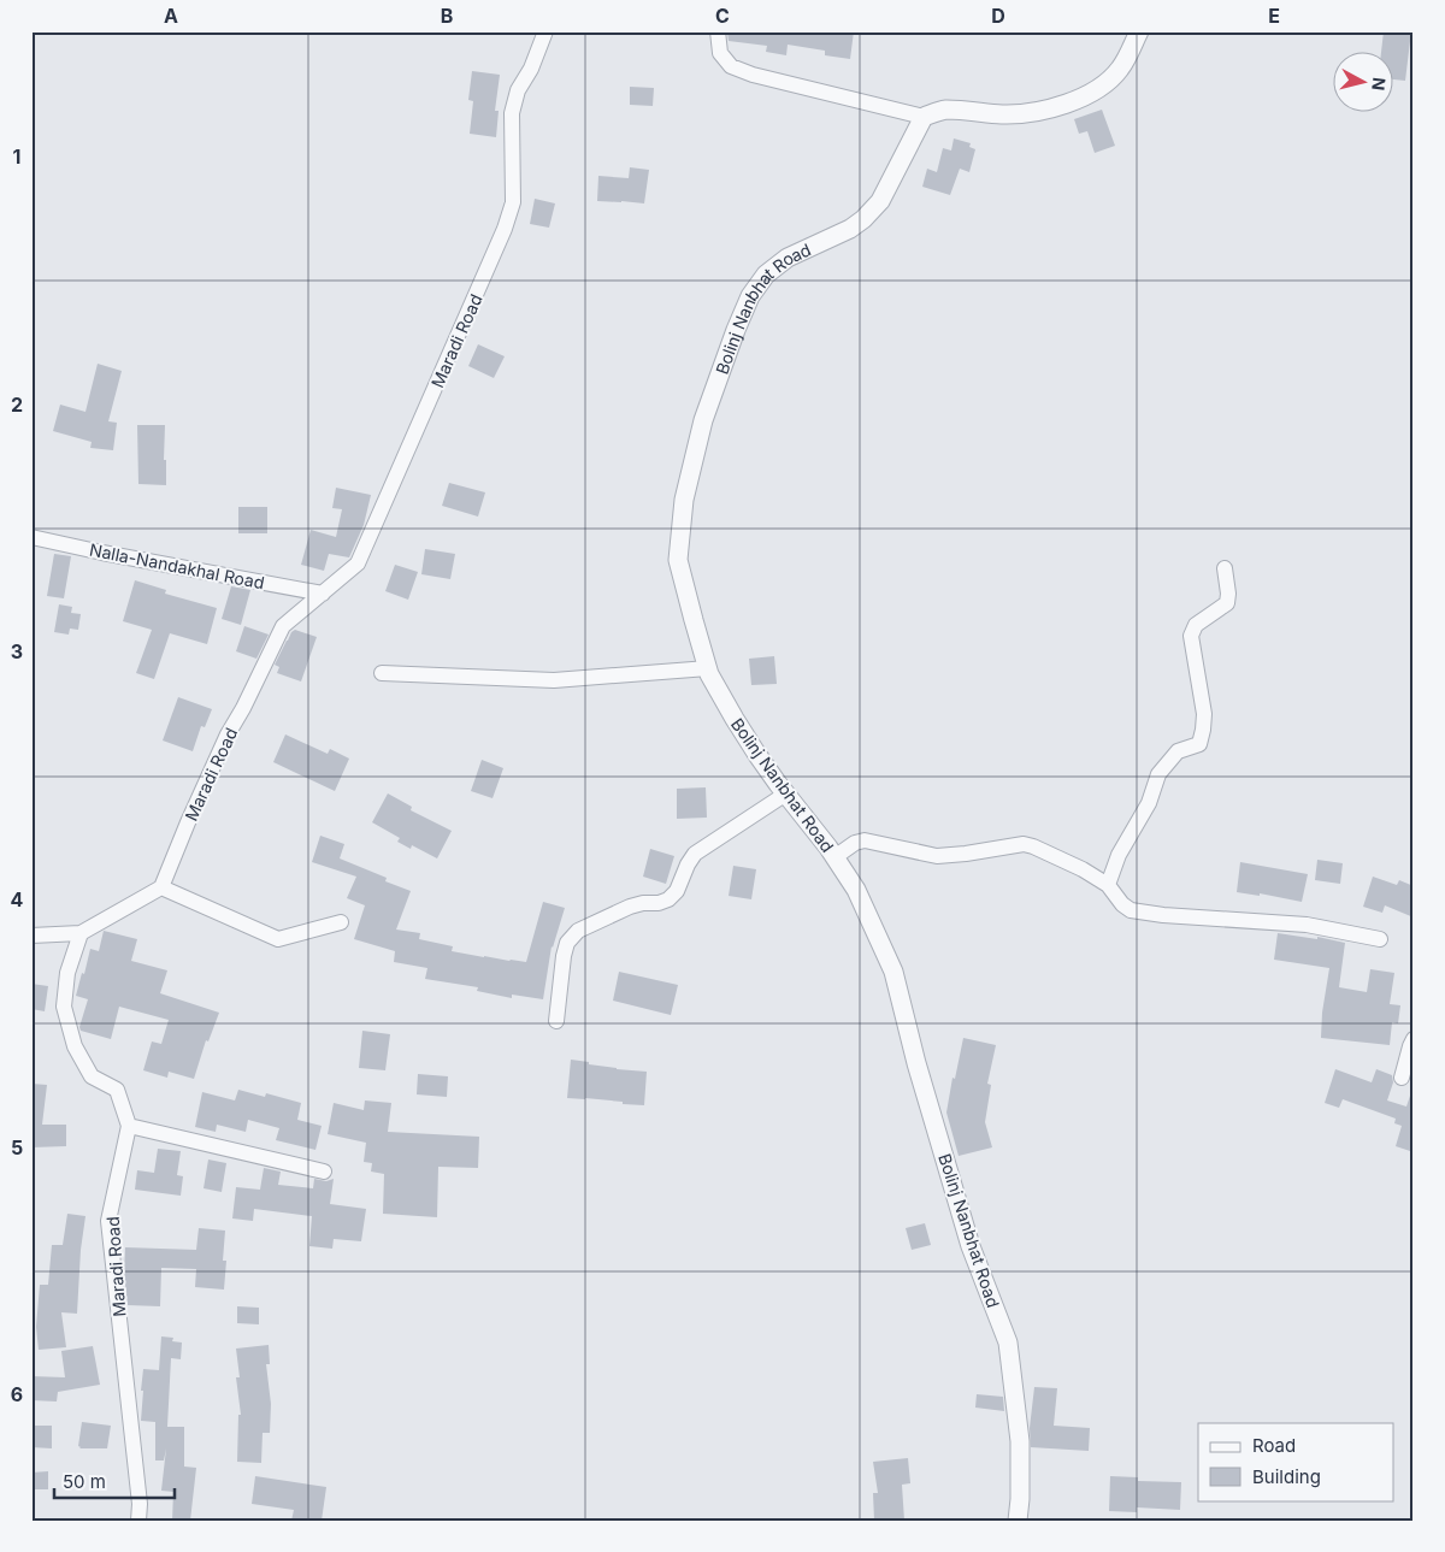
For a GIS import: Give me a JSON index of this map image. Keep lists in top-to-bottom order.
{
  "streets": {
    "street": ["Bolinj Nanbhat Road", "Maradi Road", "Nalla-Nandakhal Road"]
  },
  "crossings": [
    ["Maradi Road", "Nalla-Nandakhal Road"]
  ],
  "legend": ["Road", "Building"],
  "scale_bar": "50 m",
  "north": "right",
  "grid": {
    "columns": [
      "A",
      "B",
      "C",
      "D",
      "E"
    ],
    "rows": [
      "1",
      "2",
      "3",
      "4",
      "5",
      "6"
    ]
  }
}
